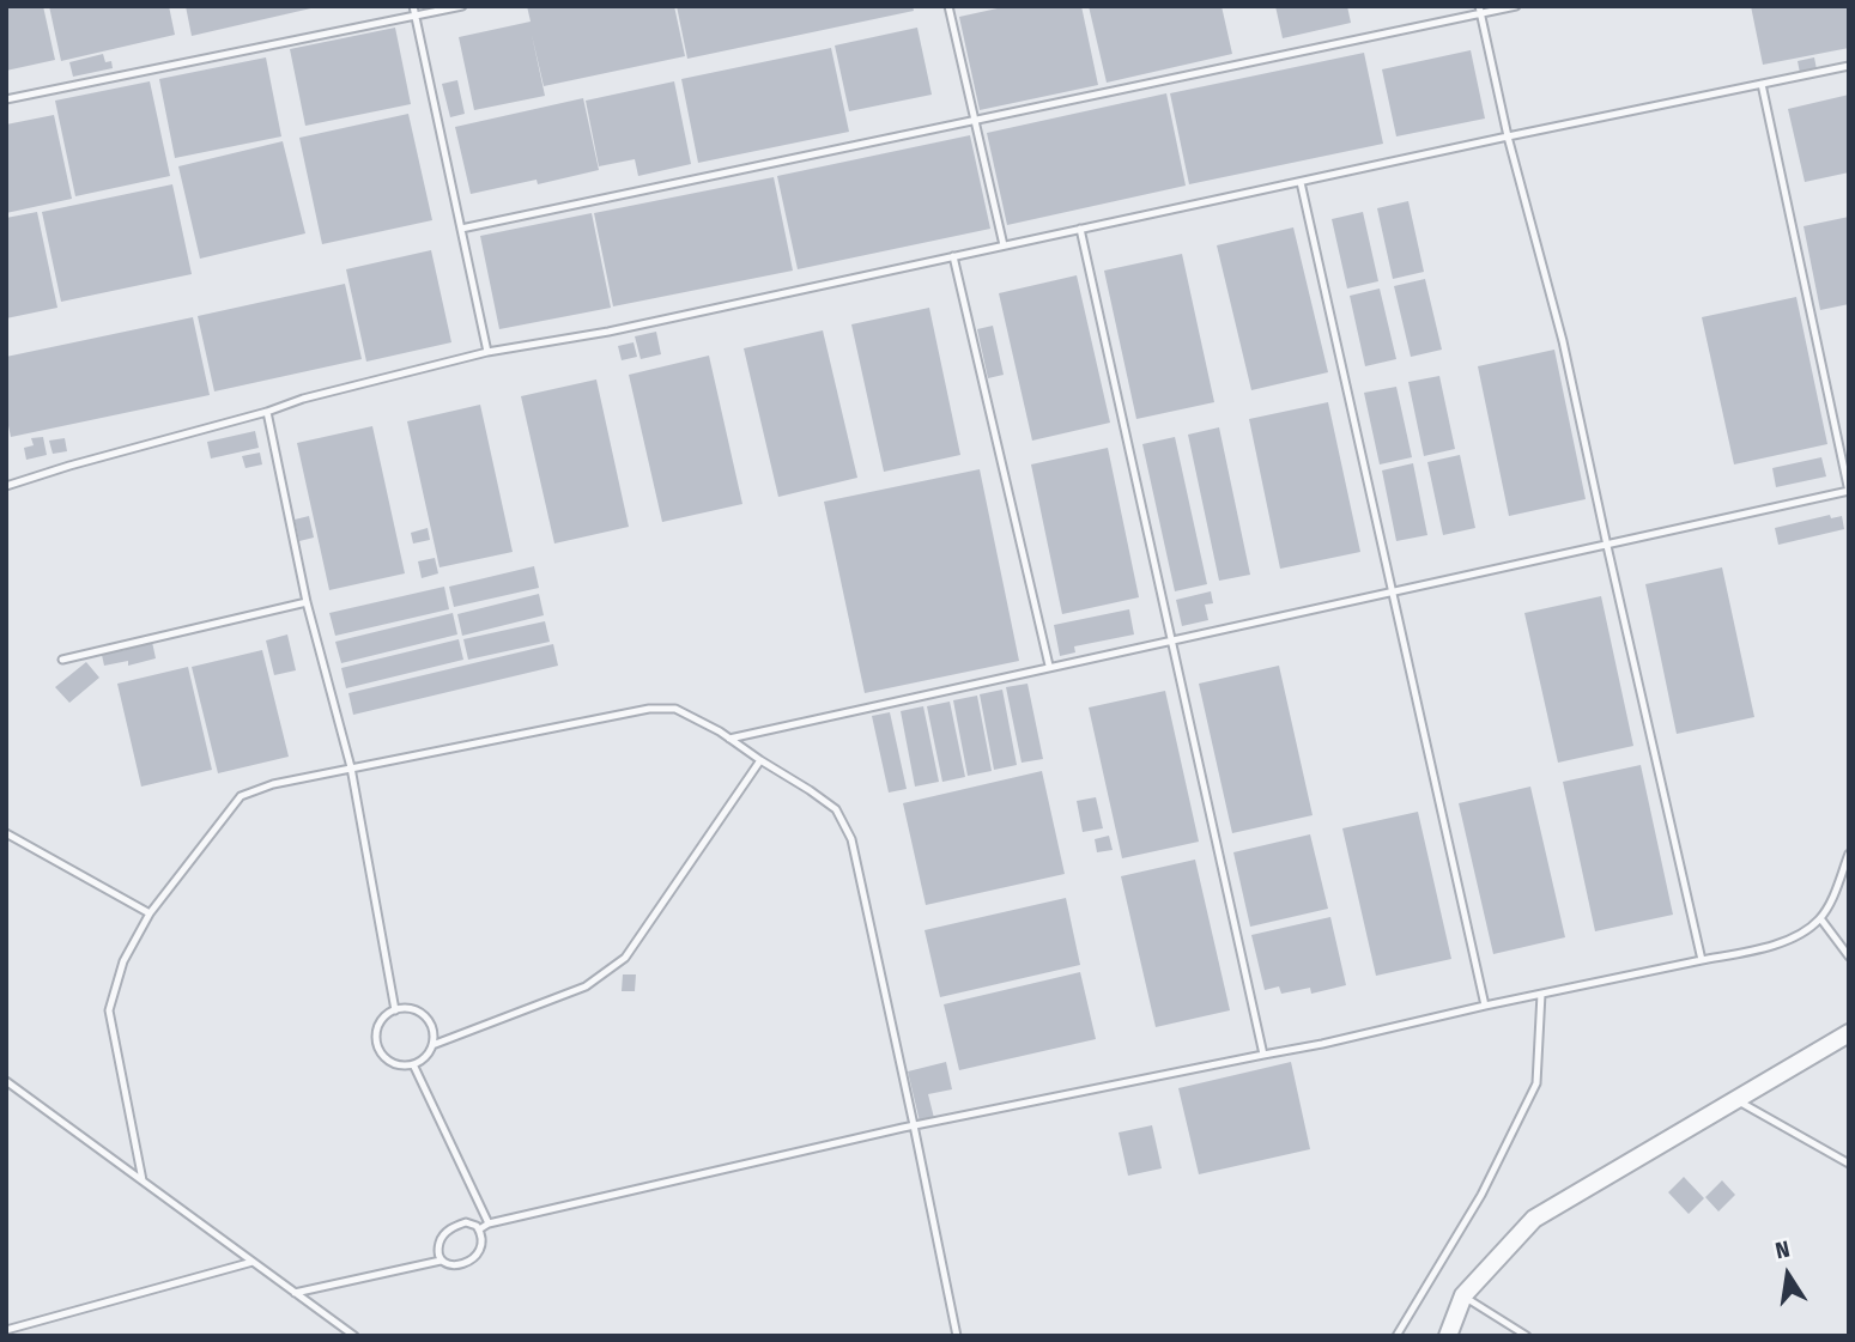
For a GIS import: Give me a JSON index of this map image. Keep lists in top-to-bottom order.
{
  "north": "top"
}
